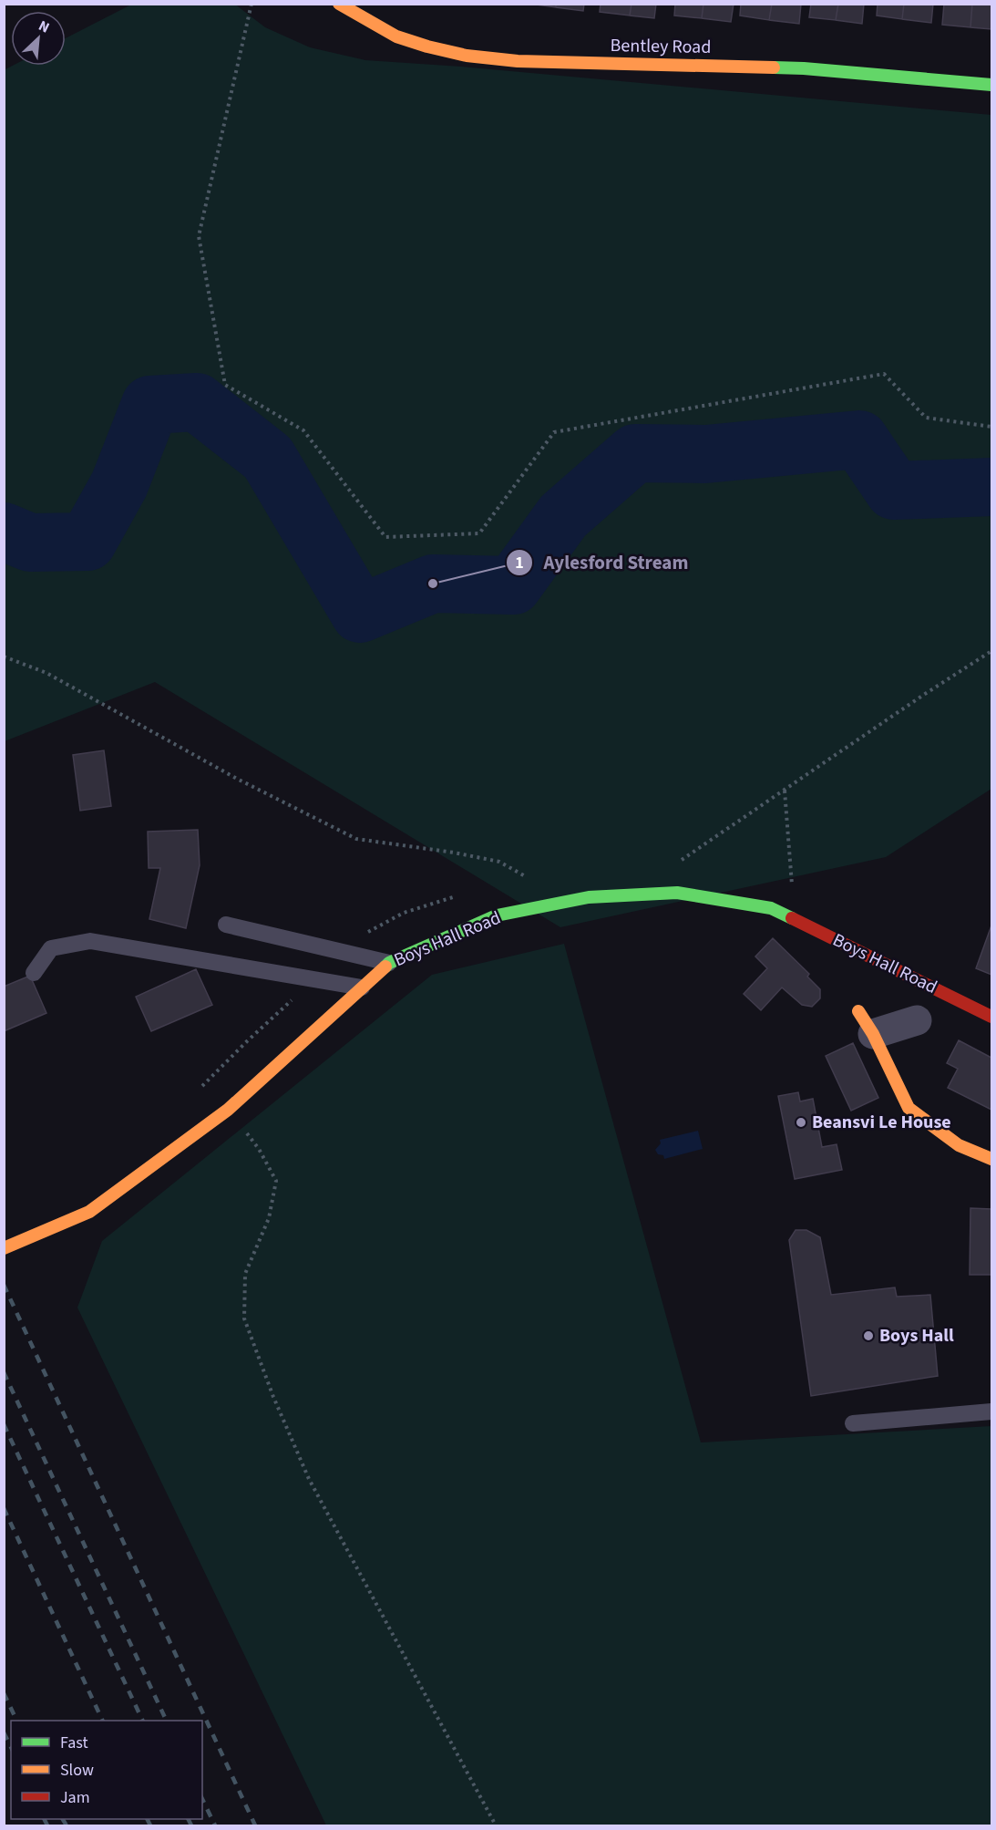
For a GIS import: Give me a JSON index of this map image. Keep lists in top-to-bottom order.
{
  "streets": {
    "street": ["Bentley Road", "Boys Hall Road"]
  },
  "places": ["Aylesford Stream", "Beansvi Le House", "Boys Hall"],
  "legend": ["Fast", "Slow", "Jam"],
  "north": "top right"
}
